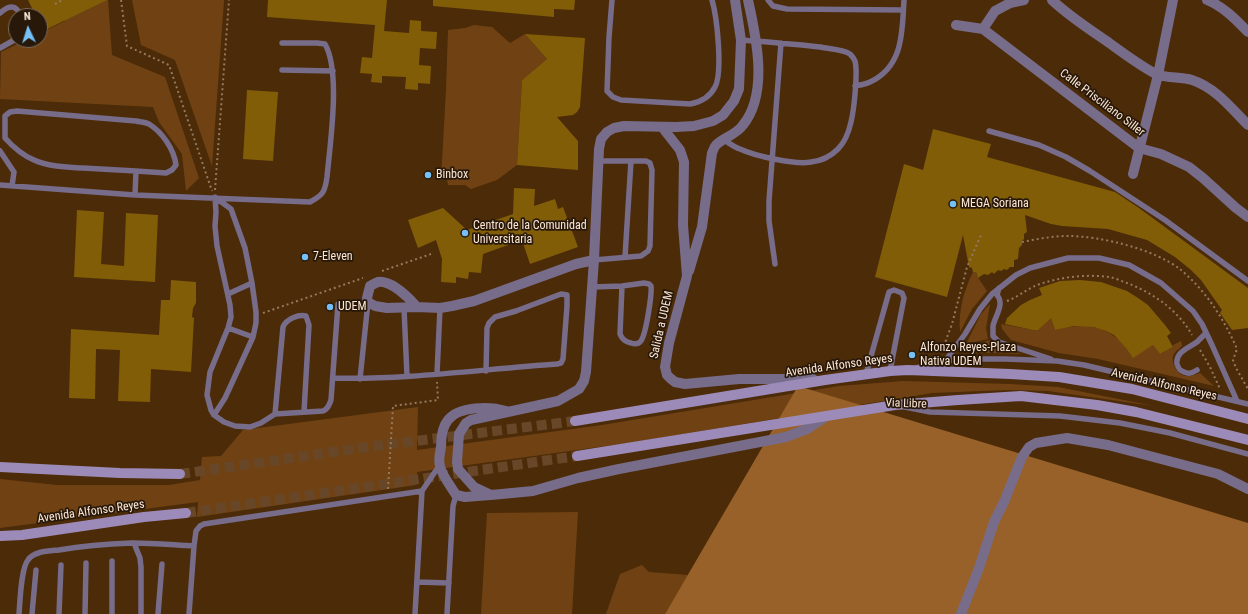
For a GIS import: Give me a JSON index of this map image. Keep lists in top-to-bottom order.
{
  "streets": {
    "main road": ["Avenida Alfonso Reyes"],
    "street": ["Calle Prisciliano Siller", "Salida a UDEM"]
  },
  "crossings": [
    ["Salida a UDEM", "Avenida Alfonso Reyes"]
  ],
  "places": [
    "Binbox",
    "MEGA Soriana",
    "Centro de la Comunidad Universitaria",
    "7-Eleven",
    "UDEM",
    "Alfonzo Reyes-Plaza Nativa UDEM"
  ],
  "north": "top"
}
